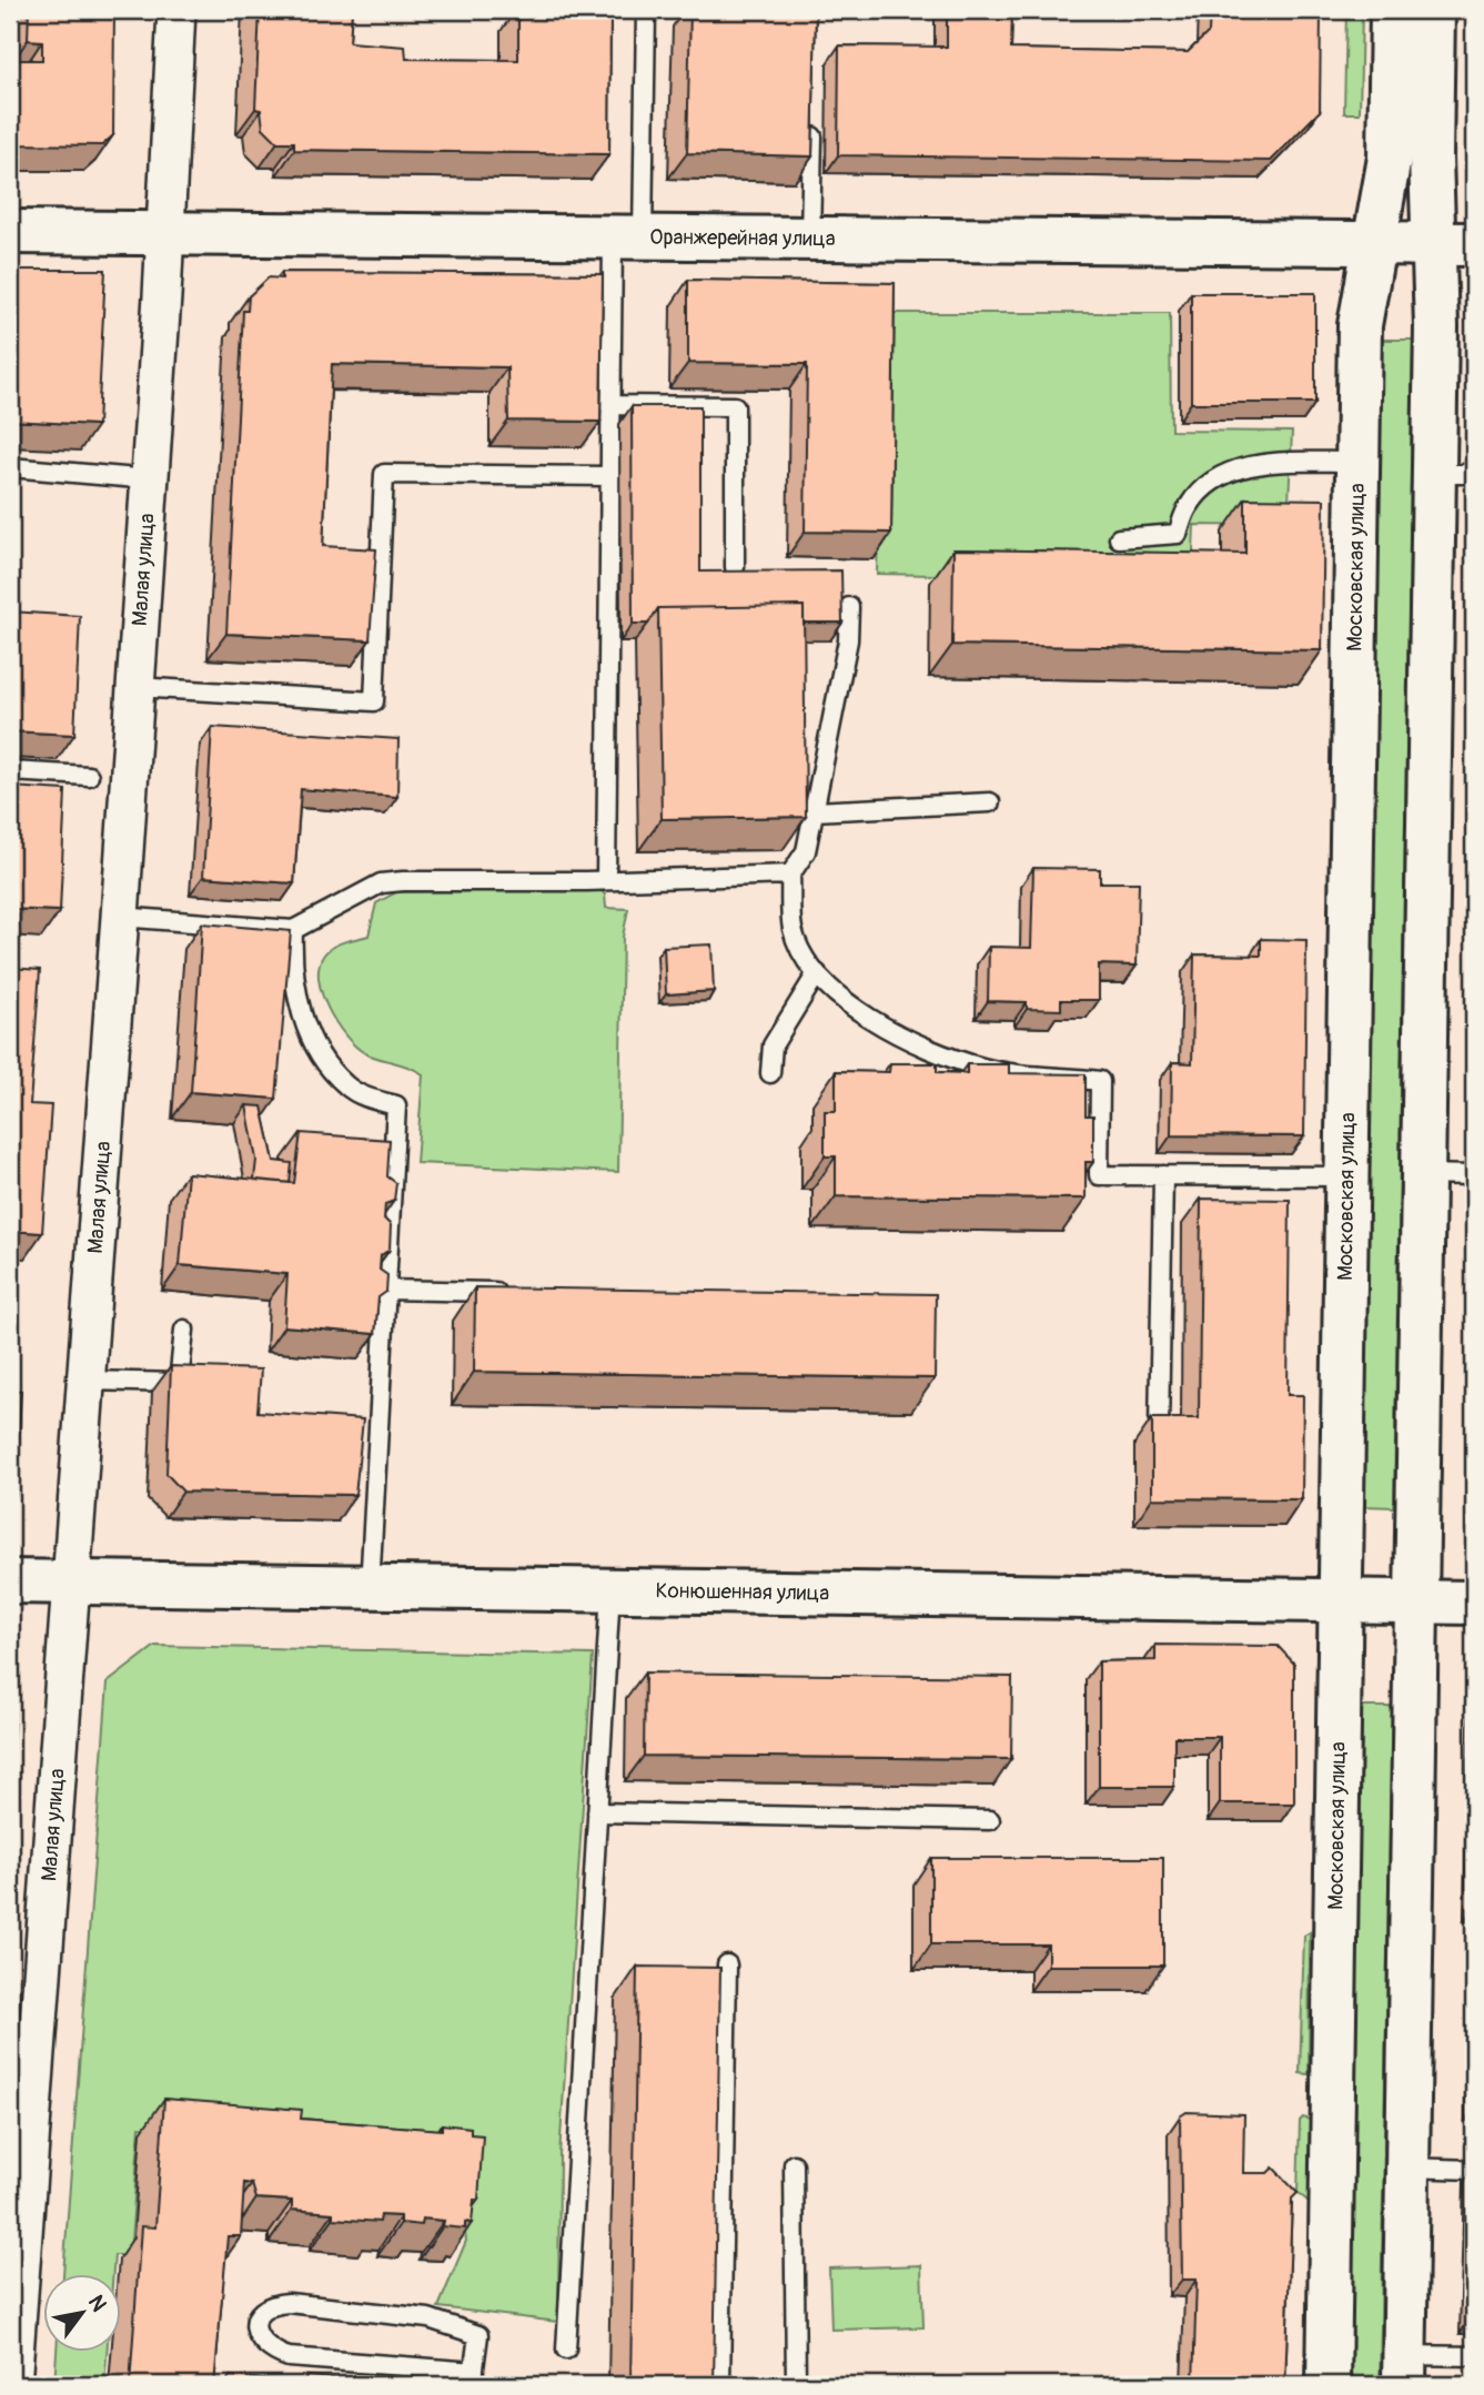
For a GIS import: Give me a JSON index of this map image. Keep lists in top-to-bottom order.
{
  "streets": {
    "street": [
      "Оранжерейная улица",
      "Московская улица",
      "Малая улица",
      "Конюшенная улица"
    ]
  },
  "crossings": [
    ["Оранжерейная улица", "Московская улица"],
    ["Оранжерейная улица", "Малая улица"],
    ["Московская улица", "Конюшенная улица"],
    ["Малая улица", "Конюшенная улица"]
  ],
  "north": "top right"
}
